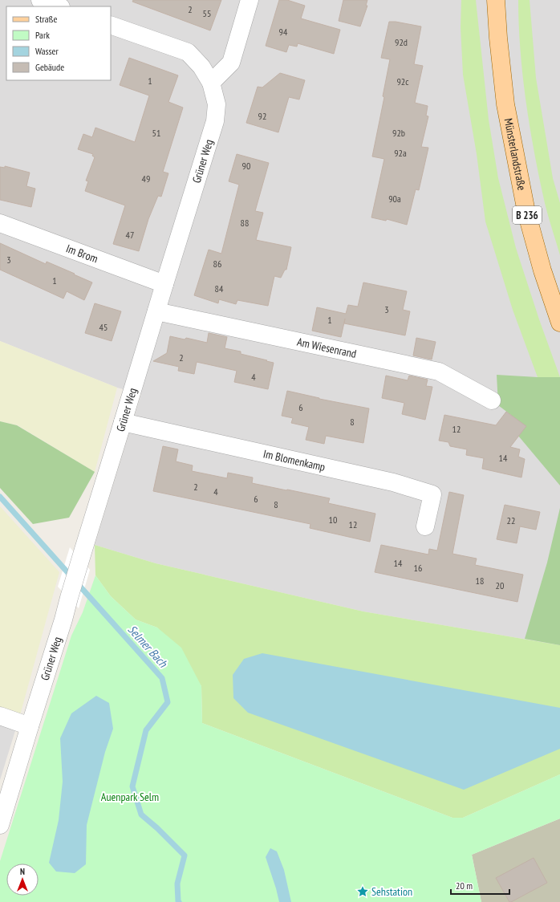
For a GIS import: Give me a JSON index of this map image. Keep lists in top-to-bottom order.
{
  "streets": {
    "main road": ["Münsterlandstraße", "B 236"],
    "street": [
      "Grüner Weg",
      "Im Brom",
      "Am Wiesenrand",
      "Im Blomenkamp"
    ]
  },
  "crossings": [
    ["Grüner Weg", "Im Brom"],
    ["Grüner Weg", "Am Wiesenrand"],
    ["Grüner Weg", "Im Blomenkamp"]
  ],
  "water": ["Selmer Bach"],
  "parks": ["Auenpark Selm"],
  "places": {
    "place": ["Sehstation"]
  },
  "house_numbers": [
    "2",
    "55",
    "94",
    "92d",
    "1",
    "92c",
    "92",
    "51",
    "92b",
    "92a",
    "90",
    "49",
    "90a",
    "88",
    "47",
    "3",
    "86",
    "1",
    "84",
    "3",
    "1",
    "45",
    "2",
    "4",
    "6",
    "8",
    "12",
    "14",
    "2",
    "4",
    "6",
    "8",
    "10",
    "22",
    "12",
    "14",
    "16",
    "18",
    "20"
  ],
  "legend": [
    "Straße",
    "Park",
    "Wasser",
    "Gebäude"
  ],
  "scale_bar": "20 m",
  "north": "top"
}
